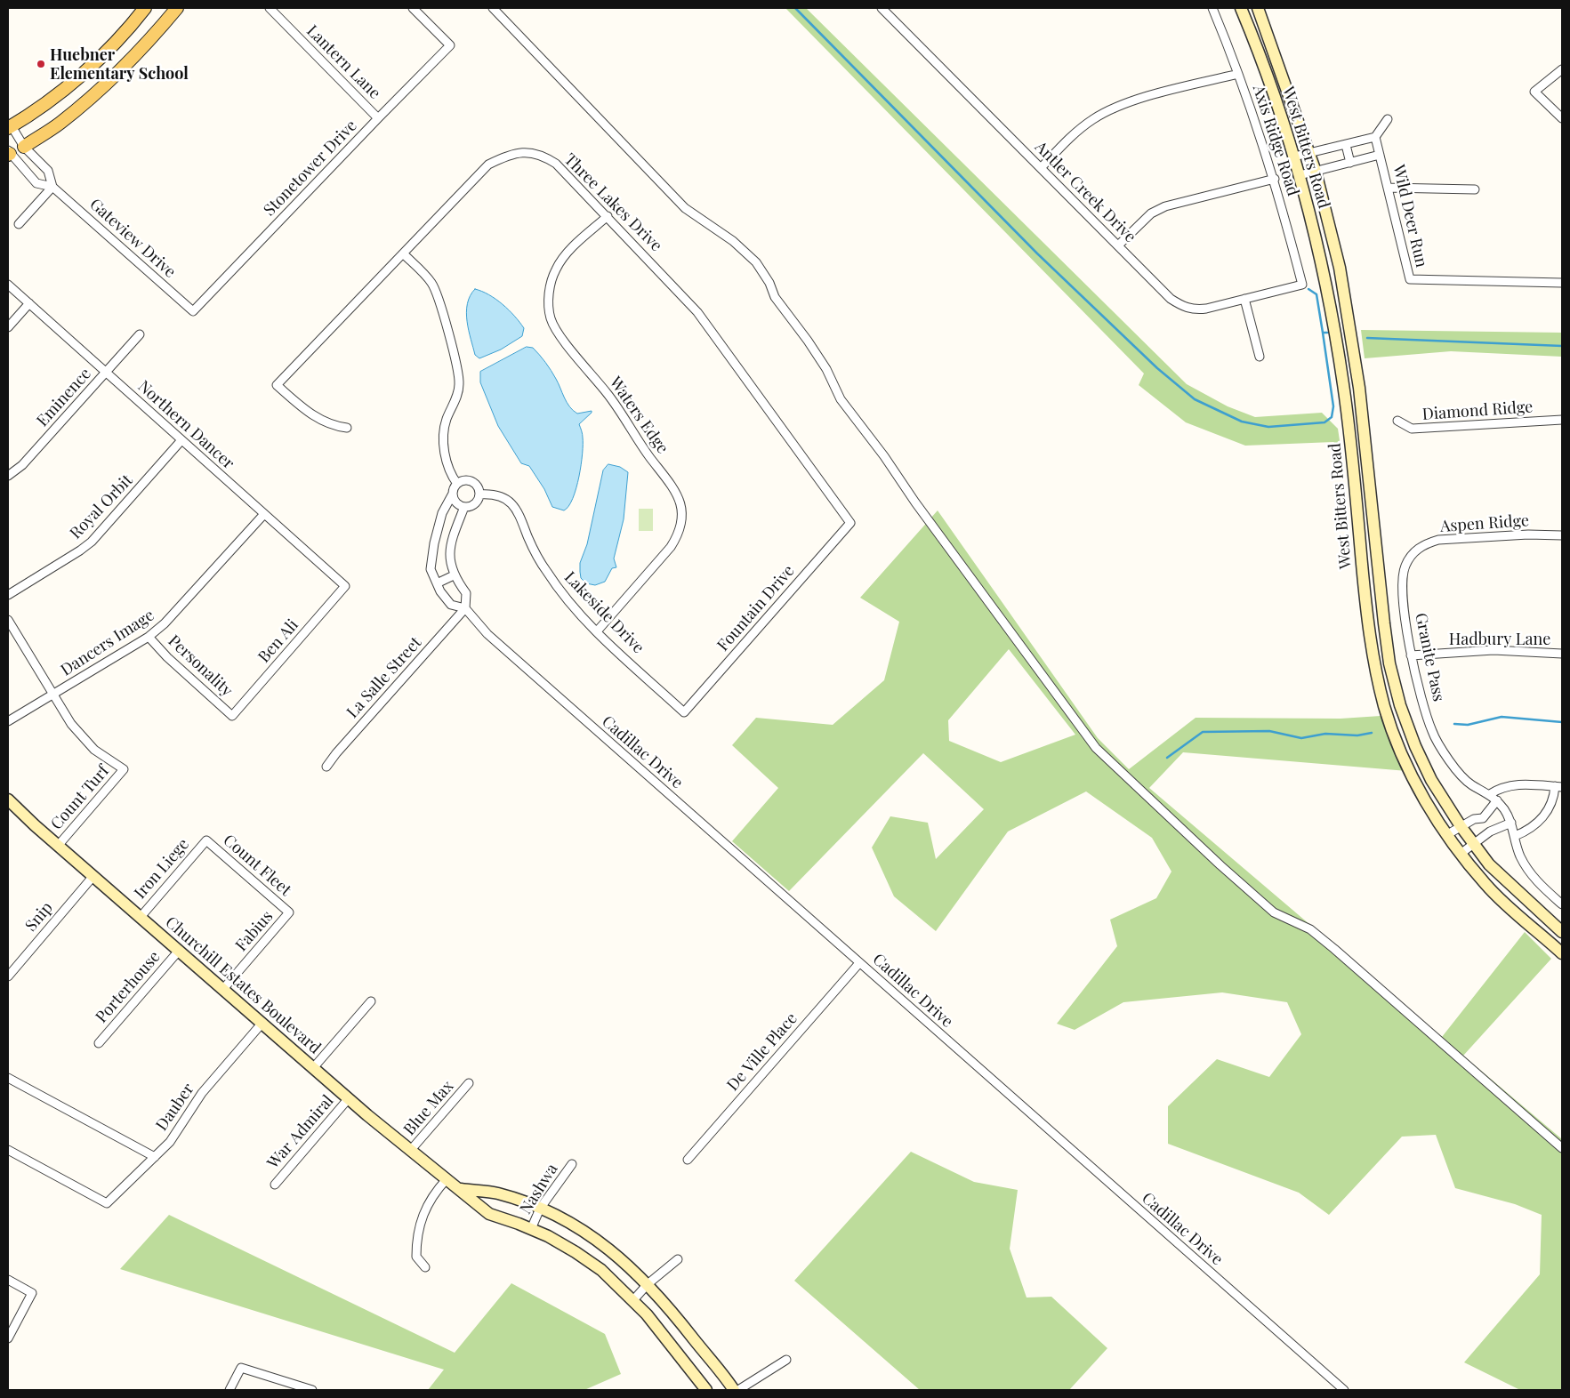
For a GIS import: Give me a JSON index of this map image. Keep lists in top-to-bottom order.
{
  "streets": {
    "main road": ["West Bitters Road", "Churchill Estates Boulevard"],
    "street": [
      "Lantern Lane",
      "Axis Ridge Road",
      "Stonetower Drive",
      "Antler Creek Drive",
      "Three Lakes Drive",
      "Wild Deer Run",
      "Gateview Drive",
      "Eminence",
      "Diamond Ridge",
      "Waters Edge",
      "Northern Dancer",
      "Royal Orbit",
      "Aspen Ridge",
      "Fountain Drive",
      "Lakeside Drive",
      "Hadbury Lane",
      "Ben Ali",
      "Dancers Image",
      "Granite Pass",
      "Personality",
      "La Salle Street",
      "Cadillac Drive",
      "Count Turf",
      "Count Fleet",
      "Iron Liege",
      "Snip",
      "Fabius",
      "Porterhouse",
      "De Ville Place",
      "Dauber",
      "Blue Max",
      "War Admiral",
      "Nashwa"
    ]
  },
  "crossings": [
    ["Lantern Lane", "Stonetower Drive"],
    ["Axis Ridge Road", "Antler Creek Drive"],
    ["Stonetower Drive", "Gateview Drive"],
    ["Three Lakes Drive", "Waters Edge"],
    ["Three Lakes Drive", "Fountain Drive"],
    ["Eminence", "Northern Dancer"],
    ["Waters Edge", "Lakeside Drive"],
    ["Northern Dancer", "Royal Orbit"],
    ["Northern Dancer", "Ben Ali"],
    ["Northern Dancer", "Dancers Image"],
    ["Aspen Ridge", "Granite Pass"],
    ["Fountain Drive", "Lakeside Drive"],
    ["Hadbury Lane", "Granite Pass"],
    ["Ben Ali", "Personality"],
    ["Dancers Image", "Personality"],
    ["Dancers Image", "Count Turf"],
    ["La Salle Street", "Cadillac Drive"],
    ["Cadillac Drive", "De Ville Place"],
    ["Count Turf", "Churchill Estates Boulevard"],
    ["Count Fleet", "Iron Liege"],
    ["Count Fleet", "Fabius"],
    ["Iron Liege", "Churchill Estates Boulevard"],
    ["Snip", "Churchill Estates Boulevard"],
    ["Fabius", "Churchill Estates Boulevard"],
    ["Churchill Estates Boulevard", "Porterhouse"],
    ["Churchill Estates Boulevard", "Dauber"],
    ["Churchill Estates Boulevard", "Blue Max"],
    ["Churchill Estates Boulevard", "War Admiral"],
    ["Churchill Estates Boulevard", "Nashwa"]
  ],
  "places": ["Huebner Elementary School"]
}
